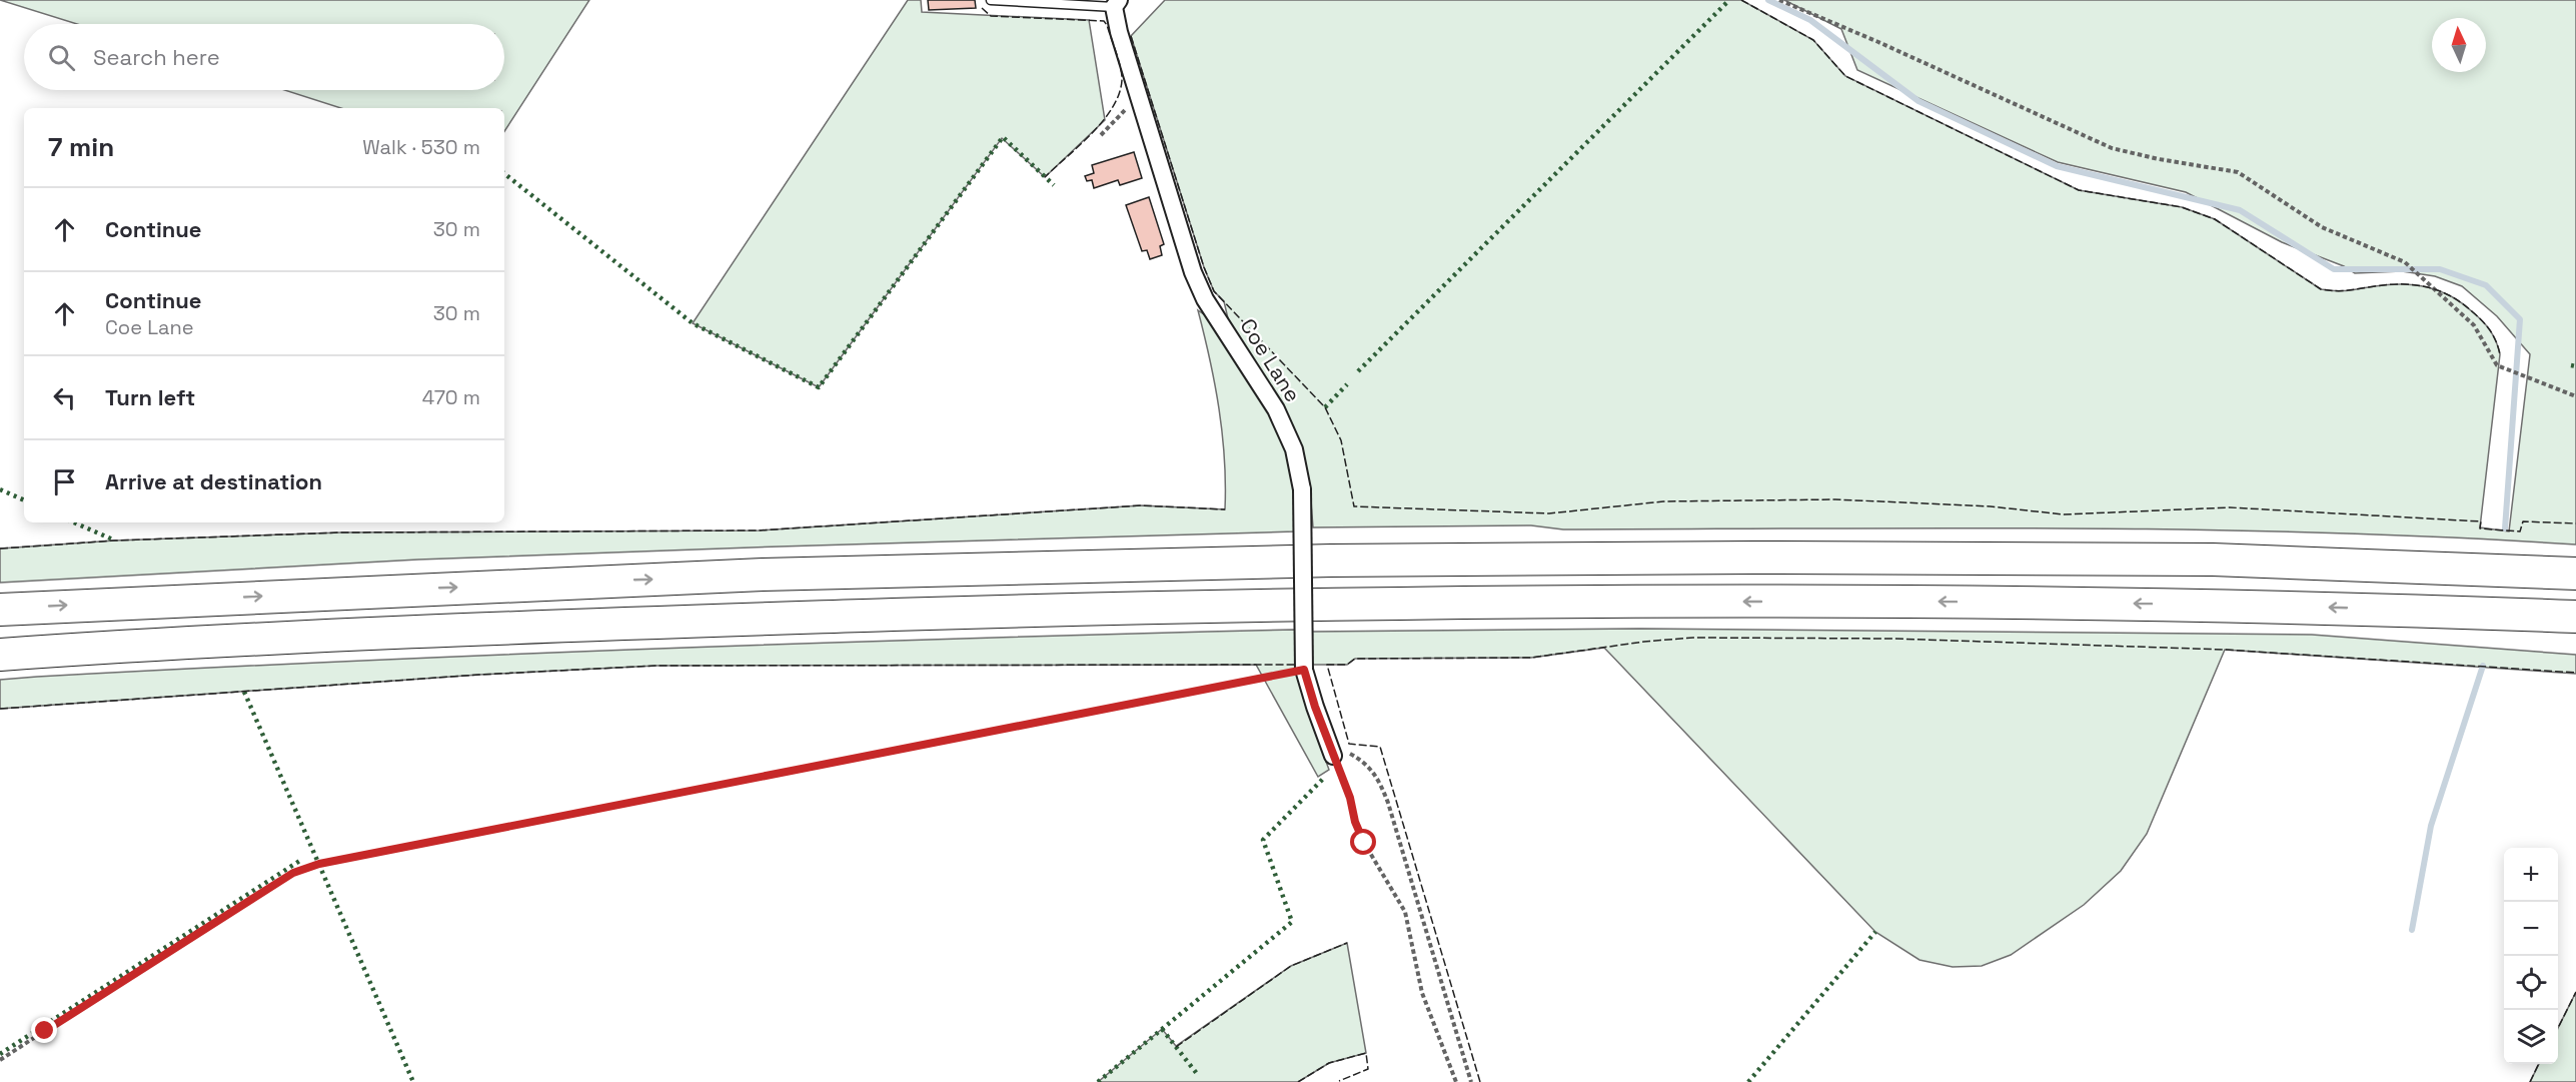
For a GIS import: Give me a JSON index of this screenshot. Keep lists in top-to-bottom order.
{
  "streets": {
    "street": ["Coe Lane"]
  },
  "north": "top",
  "page": {
    "search": "Search here",
    "heading": ["7 min", "Walk · 530 m"],
    "list": [
      ["Continue", "30 m"],
      ["Continue", "Coe Lane", "30 m"],
      ["Turn left", "470 m"],
      "Arrive at destination"
    ],
    "map_buttons": ["+", "−"]
  }
}
